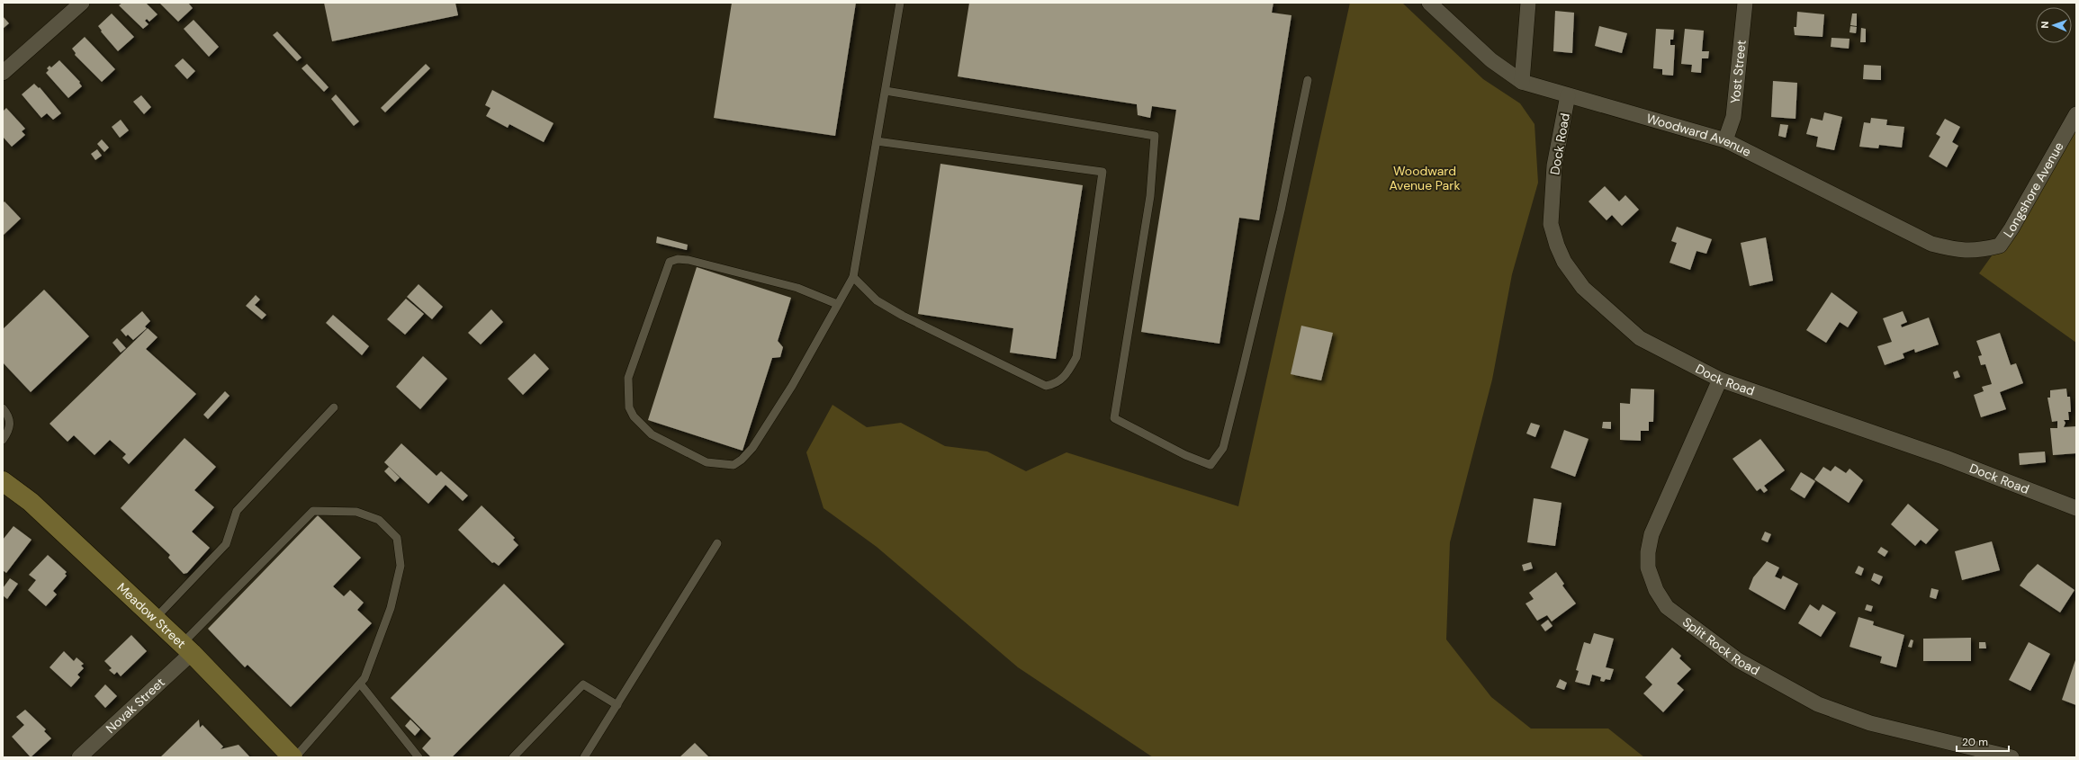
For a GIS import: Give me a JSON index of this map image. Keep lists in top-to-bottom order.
{
  "streets": {
    "main road": ["Meadow Street"],
    "street": [
      "Yost Street",
      "Woodward Avenue",
      "Dock Road",
      "Longshore Avenue",
      "Split Rock Road",
      "Novak Street"
    ]
  },
  "crossings": [
    ["Yost Street", "Woodward Avenue"],
    ["Woodward Avenue", "Dock Road"],
    ["Woodward Avenue", "Longshore Avenue"],
    ["Dock Road", "Split Rock Road"],
    ["Meadow Street", "Novak Street"]
  ],
  "parks": ["Woodward Avenue Park"],
  "scale_bar": "20 m",
  "north": "left"
}
